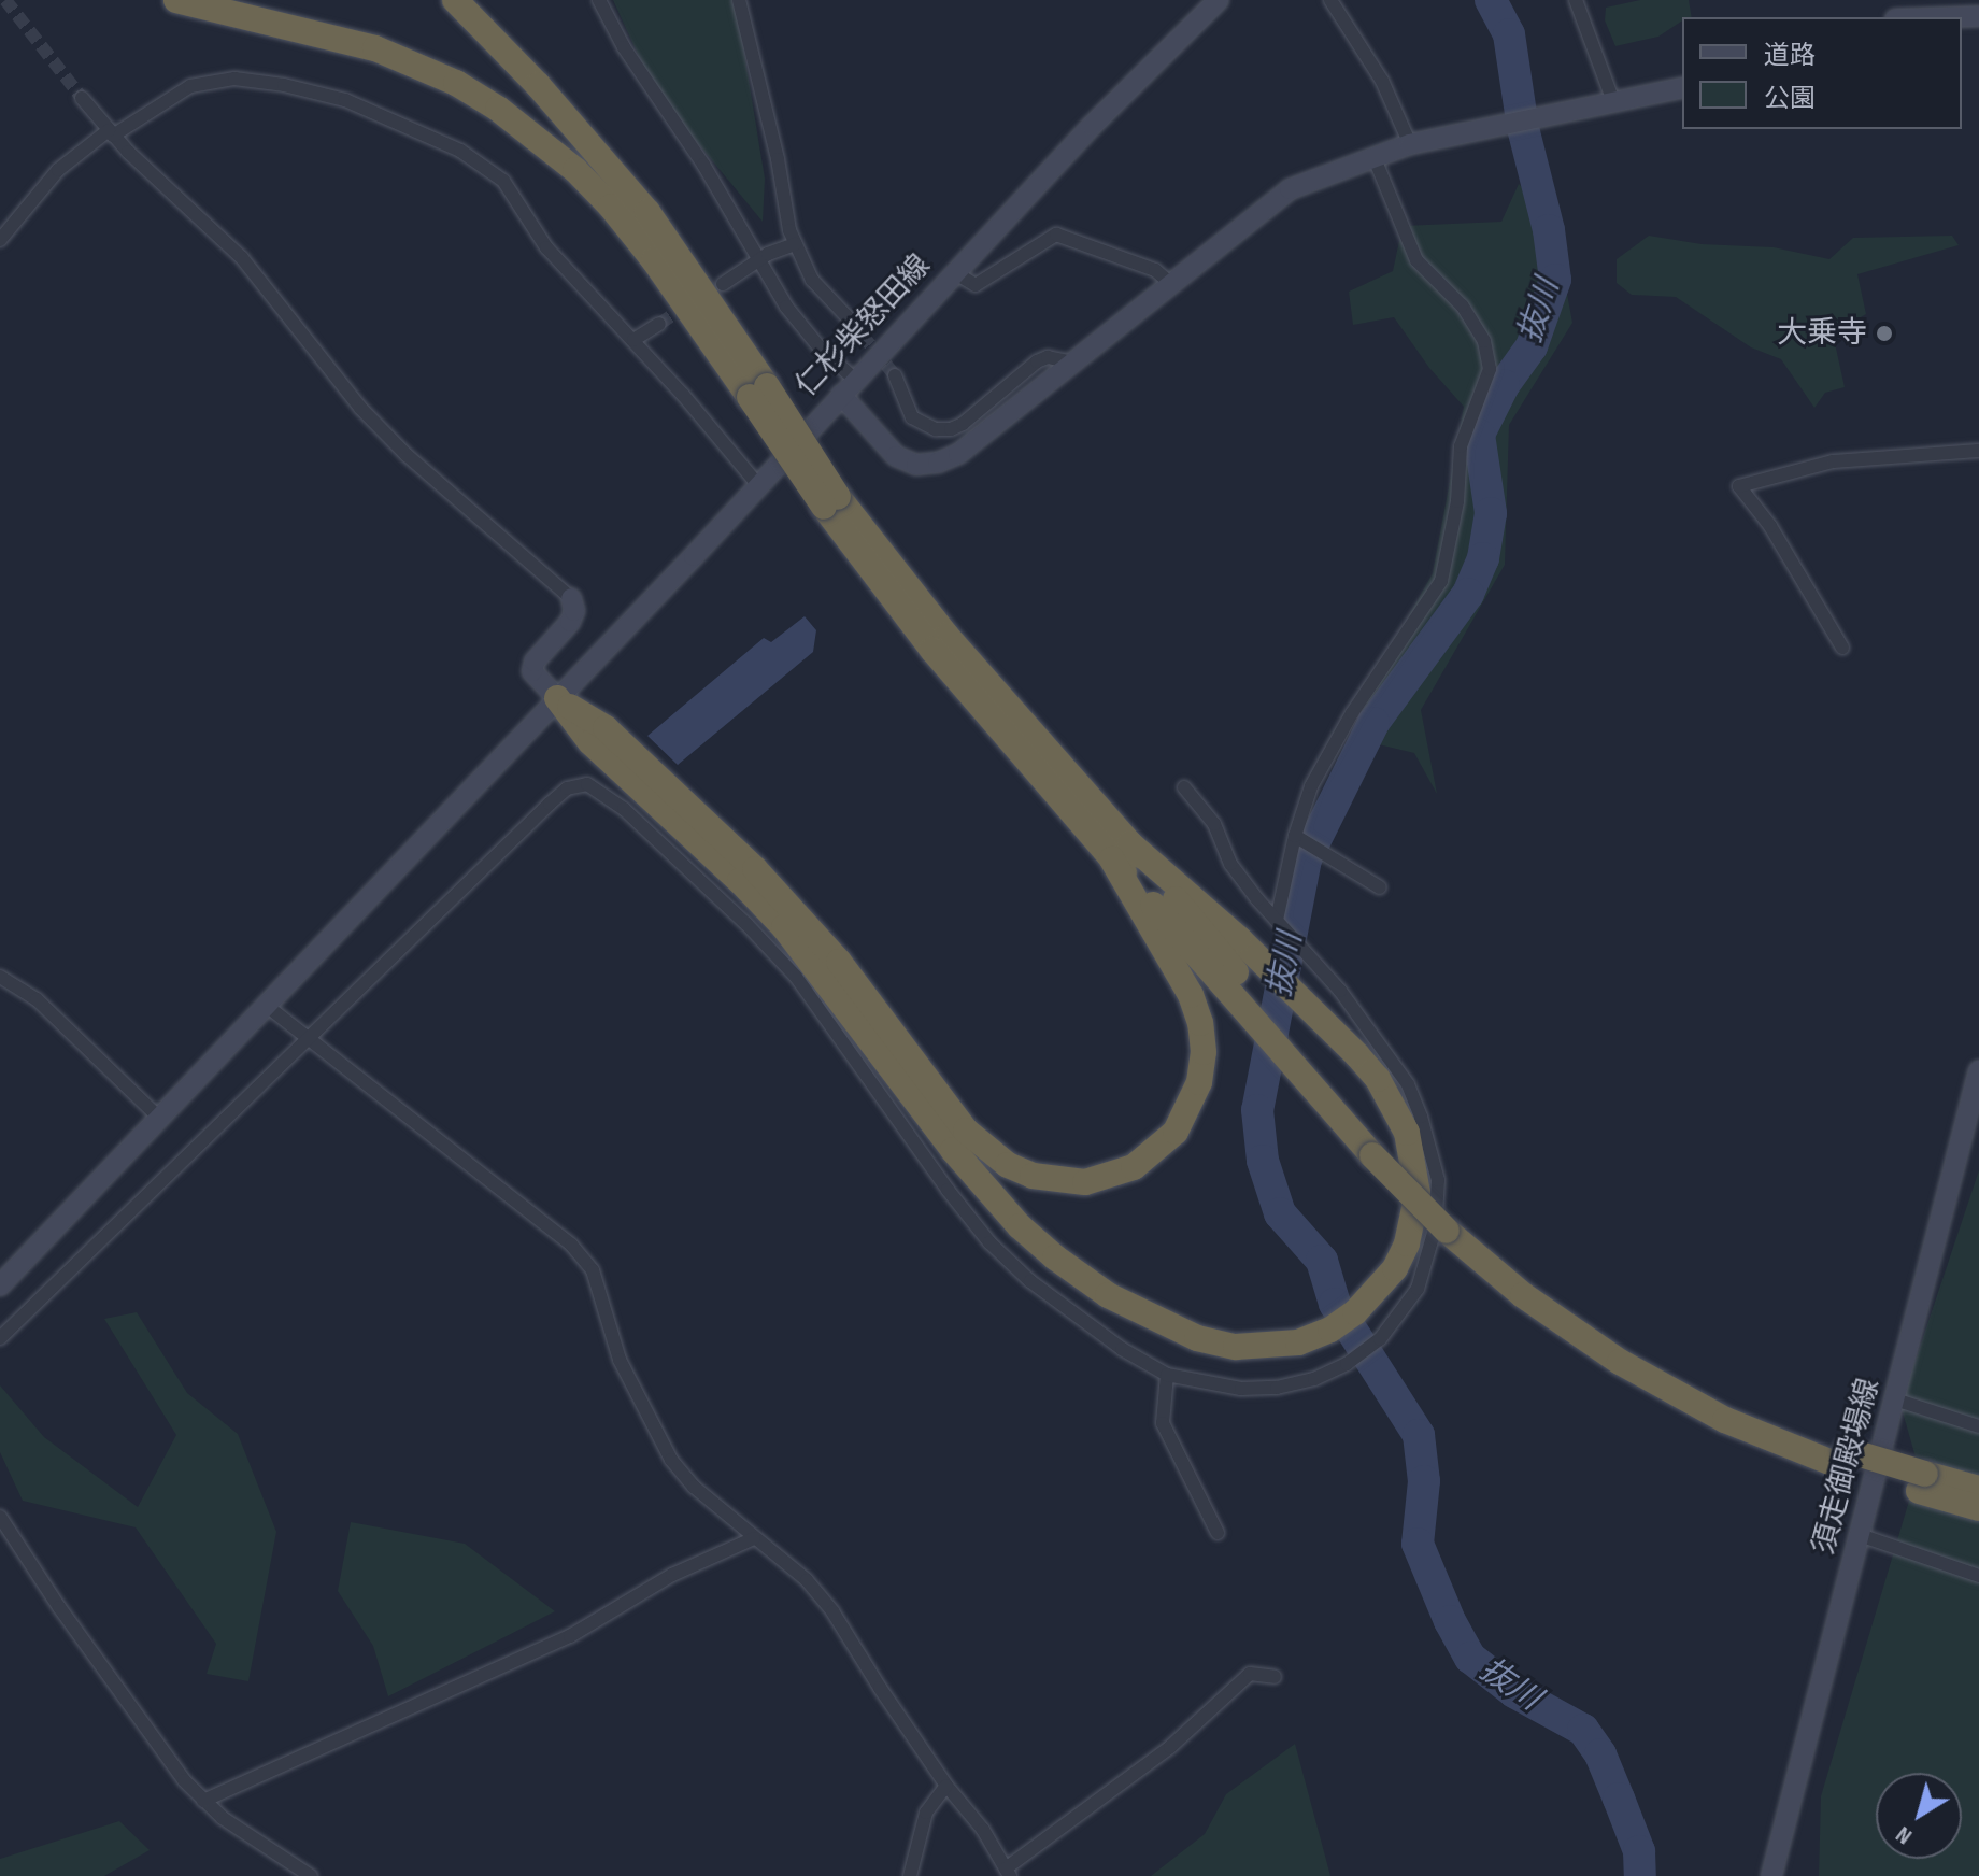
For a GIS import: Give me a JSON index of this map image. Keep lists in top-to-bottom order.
{
  "streets": {
    "street": ["仁杉柴怒田線", "須走御殿場線"]
  },
  "water": ["抜川"],
  "places": ["大乗寺"],
  "legend": ["道路", "公園"],
  "north": "bottom left"
}
